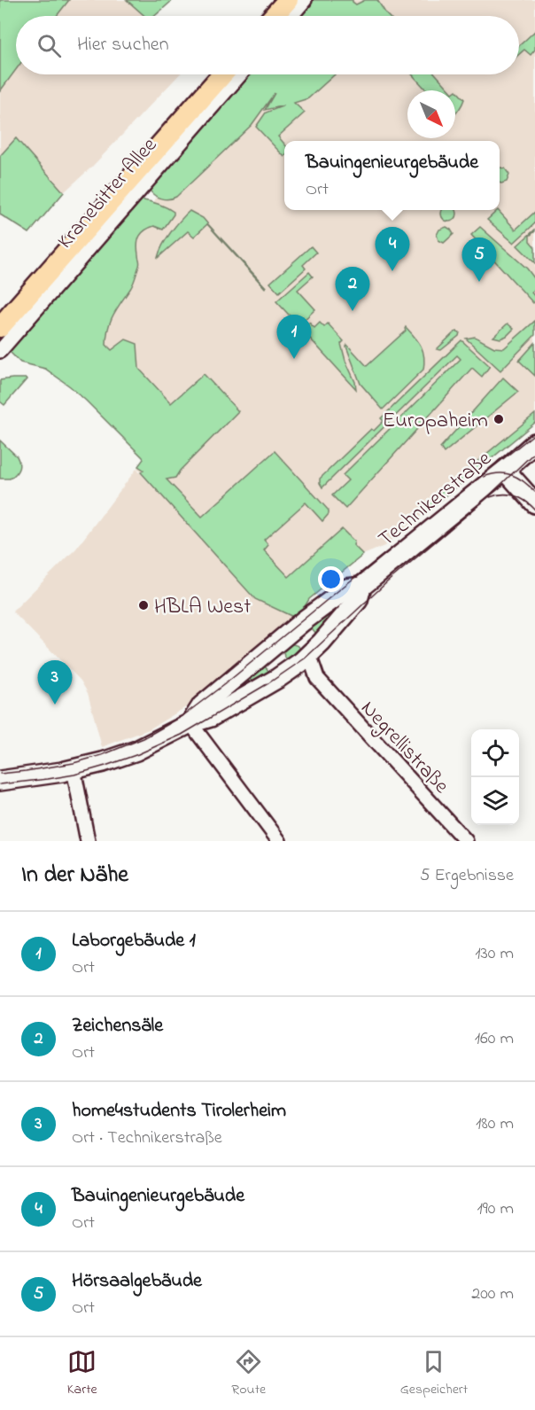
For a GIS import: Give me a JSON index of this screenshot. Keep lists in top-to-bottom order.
{
  "streets": {
    "main road": ["Kranebitter Allee"],
    "street": ["Technikerstraße", "Negrellistraße"]
  },
  "crossings": [
    ["Technikerstraße", "Negrellistraße"]
  ],
  "places": ["Europaheim", "HBLA West"],
  "north": "bottom right",
  "page": {
    "search": "Hier suchen",
    "popup": ["Bauingenieurgebäude", "Ort"],
    "pins": [
      "4",
      "5",
      "2",
      "1",
      "3"
    ],
    "heading": ["In der Nähe", "5 Ergebnisse"],
    "list": [
      {
        "mark": "1",
        "name": "Laborgebäude 1",
        "note": "Ort",
        "value": "130 m"
      },
      {
        "mark": "2",
        "name": "Zeichensäle",
        "note": "Ort",
        "value": "160 m"
      },
      {
        "mark": "3",
        "name": "home4students Tirolerheim",
        "note": "Ort · Technikerstraße",
        "value": "180 m"
      },
      {
        "mark": "4",
        "name": "Bauingenieurgebäude",
        "note": "Ort",
        "value": "190 m"
      },
      {
        "mark": "5",
        "name": "Hörsaalgebäude",
        "note": "Ort",
        "value": "200 m"
      }
    ],
    "nav": ["Karte", "Route", "Gespeichert"]
  }
}
